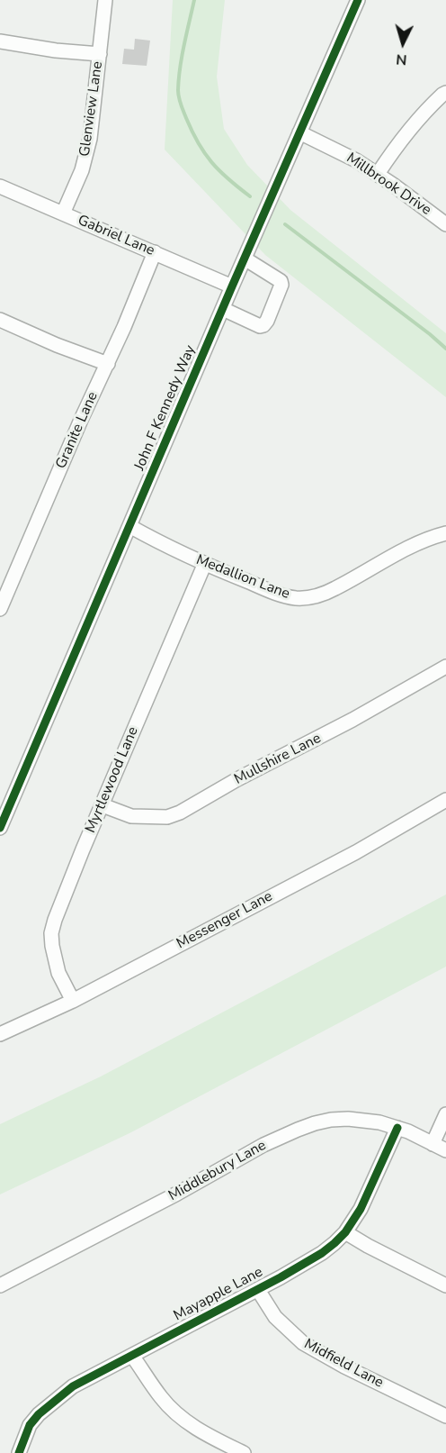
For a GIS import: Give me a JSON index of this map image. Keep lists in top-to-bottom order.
{
  "streets": {
    "street": [
      "Glenview Lane",
      "Millbrook Drive",
      "Gabriel Lane",
      "John F Kennedy Way",
      "Granite Lane",
      "Medallion Lane",
      "Mullshire Lane",
      "Myrtlewood Lane",
      "Messenger Lane",
      "Middlebury Lane",
      "Mayapple Lane",
      "Midfield Lane"
    ]
  },
  "crossings": [
    ["Glenview Lane", "Gabriel Lane"],
    ["Millbrook Drive", "John F Kennedy Way"],
    ["Gabriel Lane", "John F Kennedy Way"],
    ["Gabriel Lane", "Granite Lane"],
    ["John F Kennedy Way", "Medallion Lane"],
    ["Medallion Lane", "Myrtlewood Lane"],
    ["Mullshire Lane", "Myrtlewood Lane"],
    ["Myrtlewood Lane", "Messenger Lane"],
    ["Middlebury Lane", "Mayapple Lane"],
    ["Mayapple Lane", "Midfield Lane"]
  ],
  "north": "bottom"
}
